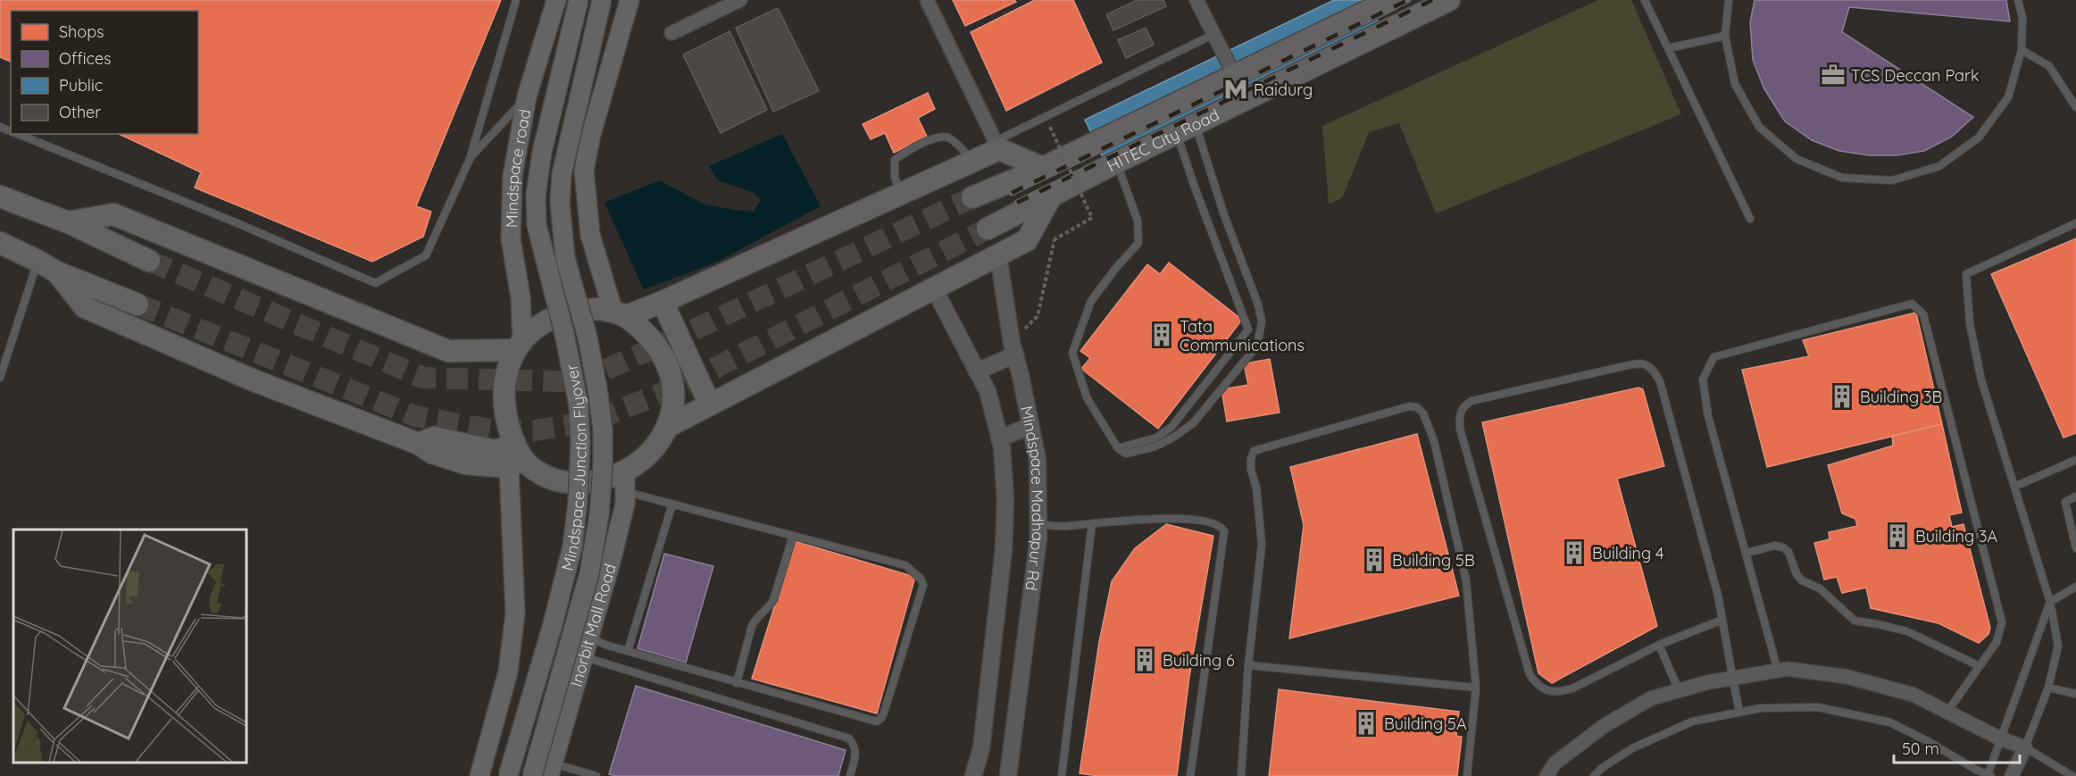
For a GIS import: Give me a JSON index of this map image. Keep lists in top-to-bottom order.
{
  "streets": {
    "main road": [
      "HITEC City Road",
      "Mindspace road",
      "Mindspace Junction Flyover",
      "Inorbit Mall Road"
    ],
    "street": ["Mindspace Madhapur Rd"]
  },
  "crossings": [
    ["Mindspace road", "Inorbit Mall Road"]
  ],
  "places": {
    "office": ["TCS Deccan Park"],
    "metro station": ["Raidurg"],
    "building": [
      "Tata Communications",
      "Building 3B",
      "Building 3A",
      "Building 4",
      "Building 5B",
      "Building 6",
      "Building 5A"
    ]
  },
  "legend": [
    "Shops",
    "Offices",
    "Public",
    "Other"
  ],
  "scale_bar": "50 m"
}
